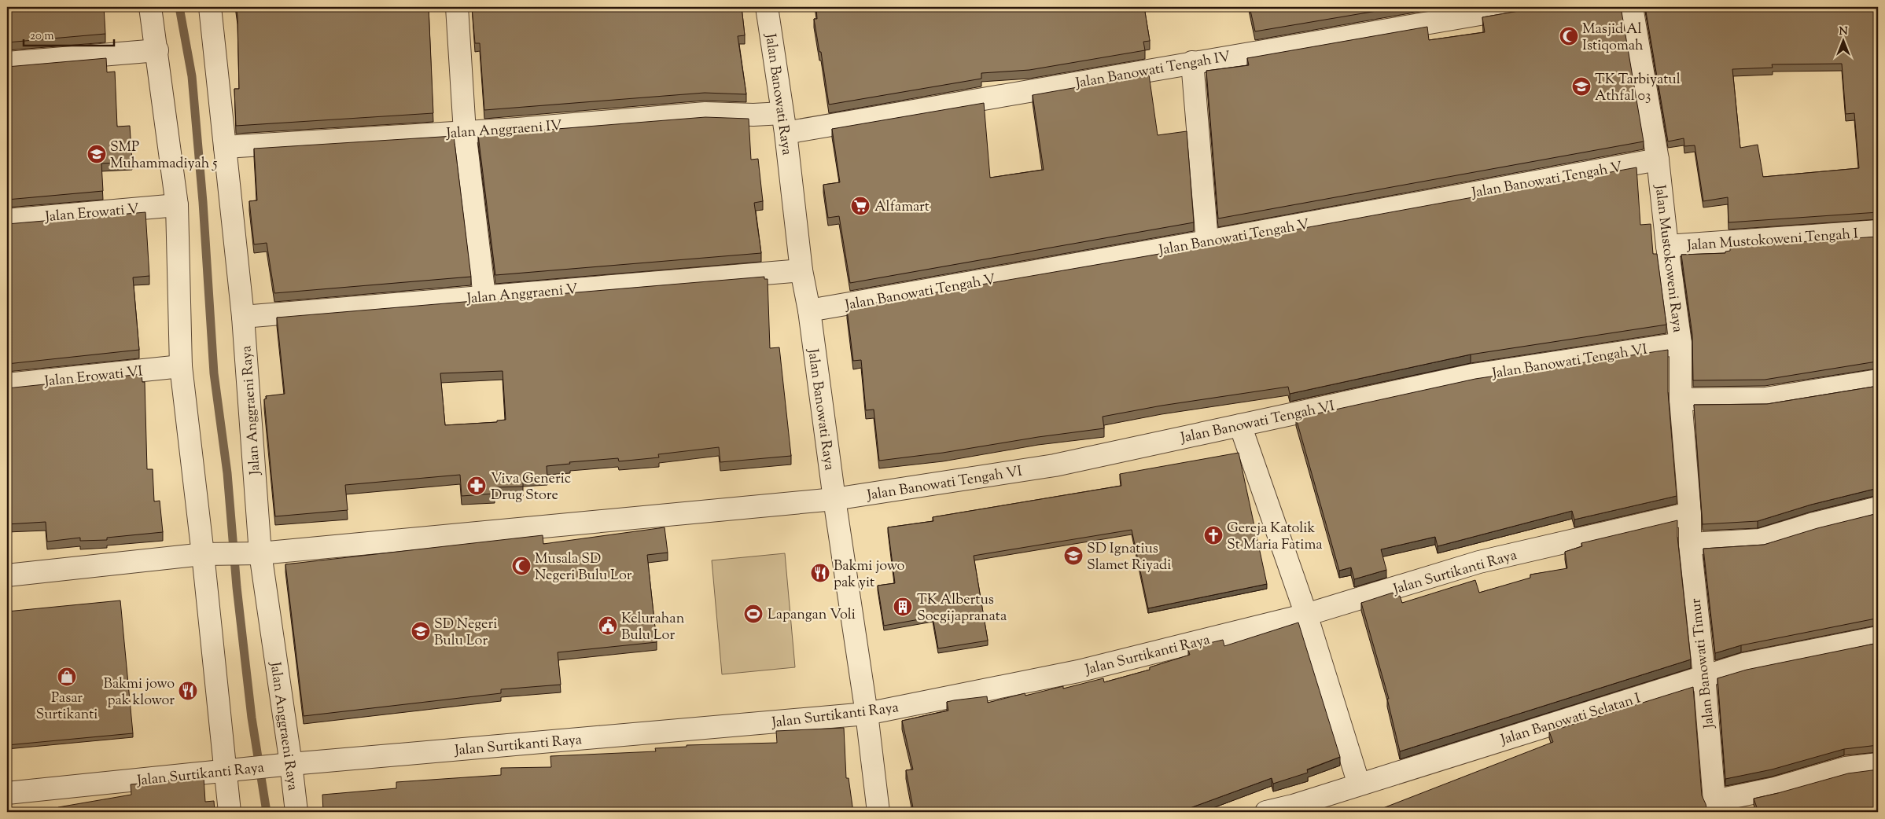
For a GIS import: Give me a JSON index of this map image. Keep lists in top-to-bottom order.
{
  "streets": {
    "street": [
      "Jalan Banowati Tengah IV",
      "Jalan Banowati Raya",
      "Jalan Anggraeni IV",
      "Jalan Banowati Tengah V",
      "Jalan Erowati V",
      "Jalan Mustokoweni Tengah I",
      "Jalan Mustokoweni Raya",
      "Jalan Anggraeni V",
      "Jalan Banowati Tengah VI",
      "Jalan Erowati VI",
      "Jalan Anggraeni Raya",
      "Jalan Surtikanti Raya",
      "Jalan Banowati Timur",
      "Jalan Banowati Selatan I"
    ]
  },
  "crossings": [
    ["Jalan Banowati Tengah IV", "Jalan Banowati Raya"],
    ["Jalan Banowati Tengah IV", "Jalan Anggraeni IV"],
    ["Jalan Banowati Raya", "Jalan Anggraeni IV"],
    ["Jalan Banowati Raya", "Jalan Banowati Tengah V"],
    ["Jalan Banowati Raya", "Jalan Anggraeni V"],
    ["Jalan Banowati Raya", "Jalan Banowati Tengah VI"],
    ["Jalan Banowati Raya", "Jalan Surtikanti Raya"],
    ["Jalan Anggraeni IV", "Jalan Anggraeni Raya"],
    ["Jalan Banowati Tengah V", "Jalan Mustokoweni Raya"],
    ["Jalan Mustokoweni Tengah I", "Jalan Mustokoweni Raya"],
    ["Jalan Mustokoweni Raya", "Jalan Banowati Tengah VI"],
    ["Jalan Mustokoweni Raya", "Jalan Surtikanti Raya"],
    ["Jalan Mustokoweni Raya", "Jalan Banowati Timur"],
    ["Jalan Anggraeni V", "Jalan Anggraeni Raya"],
    ["Jalan Anggraeni Raya", "Jalan Surtikanti Raya"],
    ["Jalan Surtikanti Raya", "Jalan Banowati Timur"],
    ["Jalan Banowati Timur", "Jalan Banowati Selatan I"]
  ],
  "places": {
    "mosque": ["Masjid Al Istiqomah", "Musala SD Negeri Bulu Lor"],
    "school or university": [
      "TK Tarbiyatul Athfal 03",
      "SMP Muhammadiyah 5",
      "SD Ignatius Slamet Riyadi",
      "SD Negeri Bulu Lor"
    ],
    "supermarket": ["Alfamart"],
    "pharmacy": ["Viva Generic Drug Store"],
    "church": ["Gereja Katolik St Maria Fatima"],
    "restaurant": ["Bakmi jowo pak yit", "Bakmi jowo pak klowor"],
    "building": ["TK Albertus Soegijapranata"],
    "sports": ["Lapangan Voli"],
    "public building": ["Kelurahan Bulu Lor"],
    "shop": ["Pasar Surtikanti"]
  },
  "scale_bar": "20 m",
  "north": "top"
}
